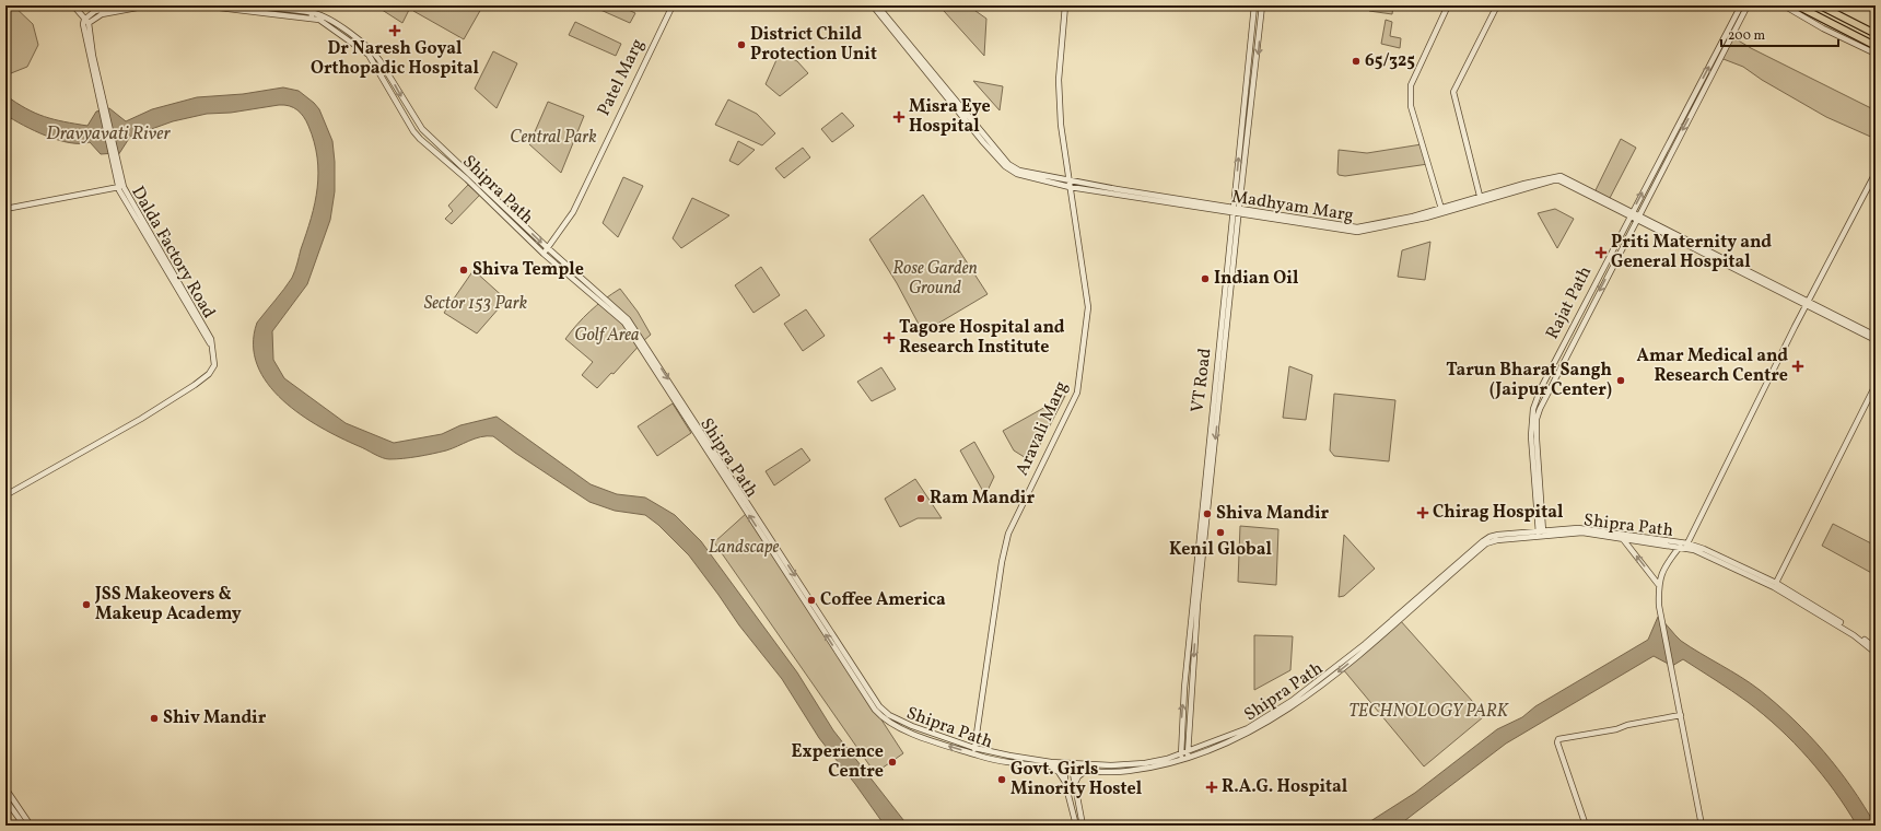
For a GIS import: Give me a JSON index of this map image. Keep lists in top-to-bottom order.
{
  "streets": {
    "street": [
      "Patel Marg",
      "Shipra Path",
      "Madhyam Marg",
      "Dalda Factory Road",
      "Rajat Path",
      "VT Road",
      "Aravali Marg"
    ]
  },
  "crossings": [
    ["Patel Marg", "Shipra Path"],
    ["Shipra Path", "Rajat Path"],
    ["Shipra Path", "VT Road"],
    ["Shipra Path", "Aravali Marg"],
    ["Madhyam Marg", "Rajat Path"],
    ["Madhyam Marg", "VT Road"],
    ["Madhyam Marg", "Aravali Marg"]
  ],
  "water": ["Dravyavati River"],
  "parks": [
    "Central Park",
    "Rose Garden Ground",
    "Sector 153 Park",
    "Golf Area",
    "Landscape",
    "TECHNOLOGY PARK"
  ],
  "places": {
    "health": [
      "Dr Naresh Goyal Orthopadic Hospital",
      "Misra Eye Hospital",
      "Priti Maternity and General Hospital",
      "Tagore Hospital and Research Institute",
      "Amar Medical and Research Centre",
      "Chirag Hospital",
      "R.A.G. Hospital"
    ],
    "other": [
      "District Child Protection Unit",
      "65/325",
      "Shiva Temple",
      "Indian Oil",
      "Tarun Bharat Sangh (Jaipur Center)",
      "Ram Mandir",
      "Shiva Mandir",
      "Kenil Global",
      "Coffee America",
      "JSS Makeovers & Makeup Academy",
      "Shiv Mandir",
      "Experience Centre",
      "Govt. Girls Minority Hostel"
    ]
  },
  "scale_bar": "200 m"
}
